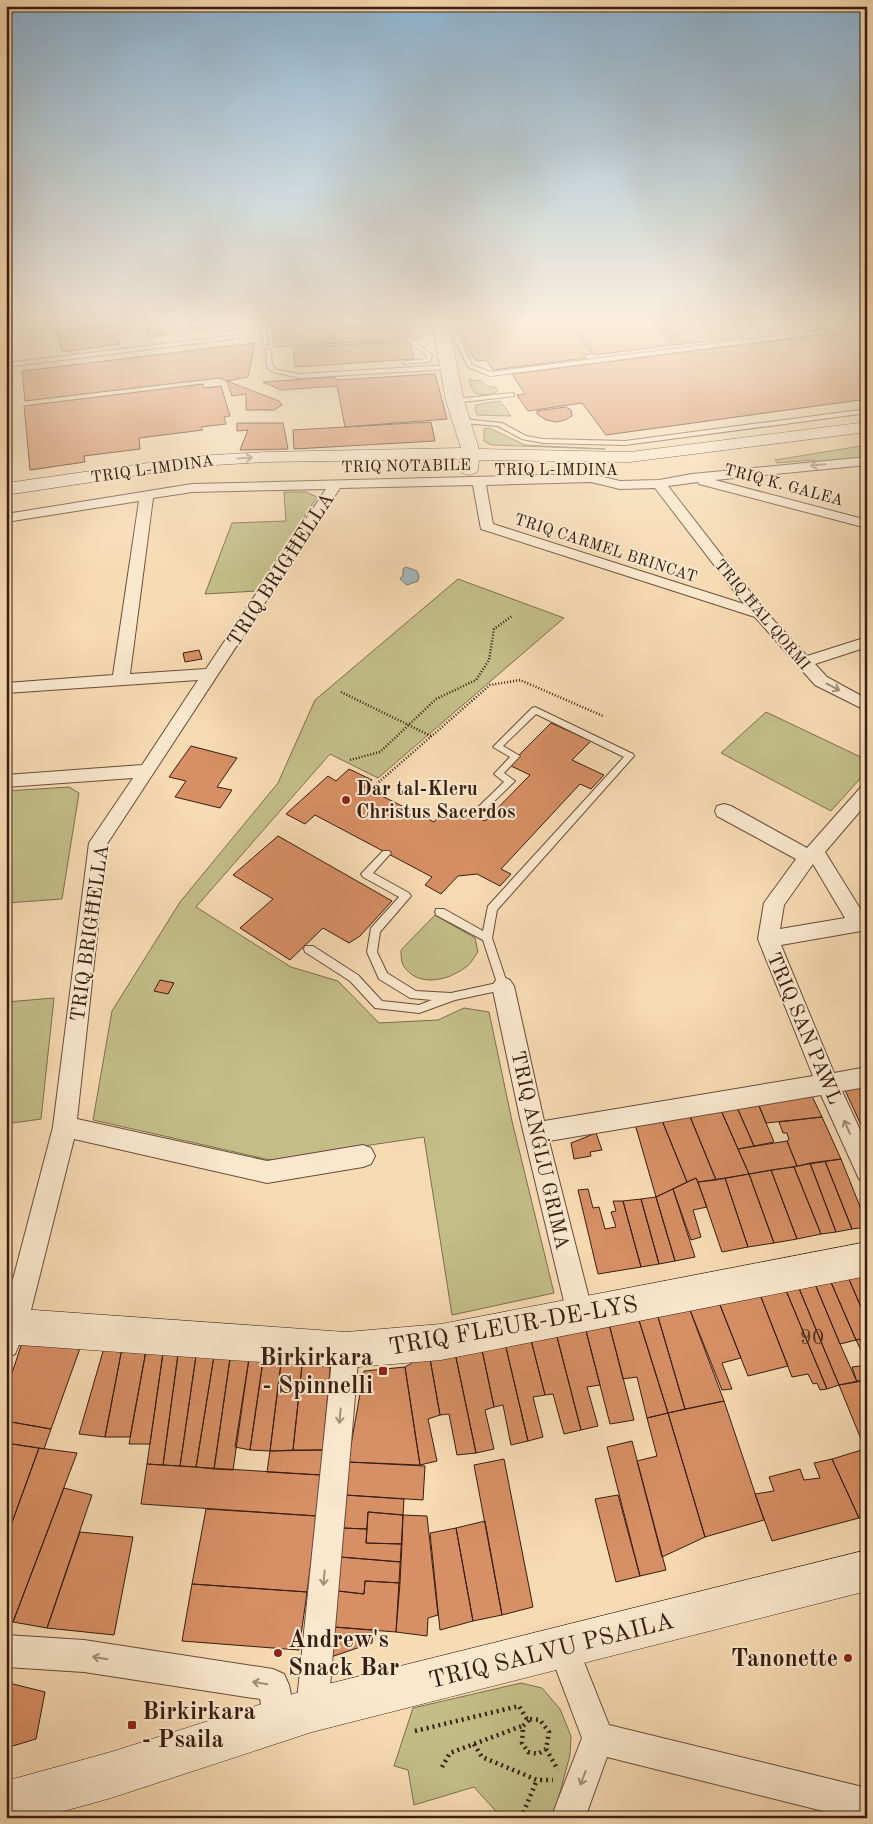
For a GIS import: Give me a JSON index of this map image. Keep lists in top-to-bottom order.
{
  "streets": {
    "main road": ["TRIQ L-IMDINA", "TRIQ FLEUR-DE-LYS", "TRIQ SALVU PSAILA"],
    "street": [
      "TRIQ NOTABILE",
      "TRIQ K. GALEA",
      "TRIQ CARMEL BRINCAT",
      "TRIQ BRIGĦELLA",
      "TRIQ ĦAL QORMI",
      "TRIQ SAN PAWL",
      "TRIQ ANĠLU GRIMA"
    ]
  },
  "crossings": [
    ["TRIQ NOTABILE", "TRIQ L-IMDINA"],
    ["TRIQ NOTABILE", "TRIQ K. GALEA"],
    ["TRIQ NOTABILE", "TRIQ CARMEL BRINCAT"],
    ["TRIQ NOTABILE", "TRIQ BRIGĦELLA"],
    ["TRIQ NOTABILE", "TRIQ ĦAL QORMI"],
    ["TRIQ L-IMDINA", "TRIQ CARMEL BRINCAT"],
    ["TRIQ CARMEL BRINCAT", "TRIQ ĦAL QORMI"],
    ["TRIQ BRIGĦELLA", "TRIQ FLEUR-DE-LYS"],
    ["TRIQ ANĠLU GRIMA", "TRIQ FLEUR-DE-LYS"]
  ],
  "one_way": ["TRIQ SAN PAWL"],
  "places": {
    "other": ["Dar tal-Kleru Christus Sacerdos", "Andrew's Snack Bar", "Tanonette"],
    "transit": ["Birkirkara - Spinnelli", "Birkirkara - Psaila"]
  },
  "house_numbers": ["90"]
}
